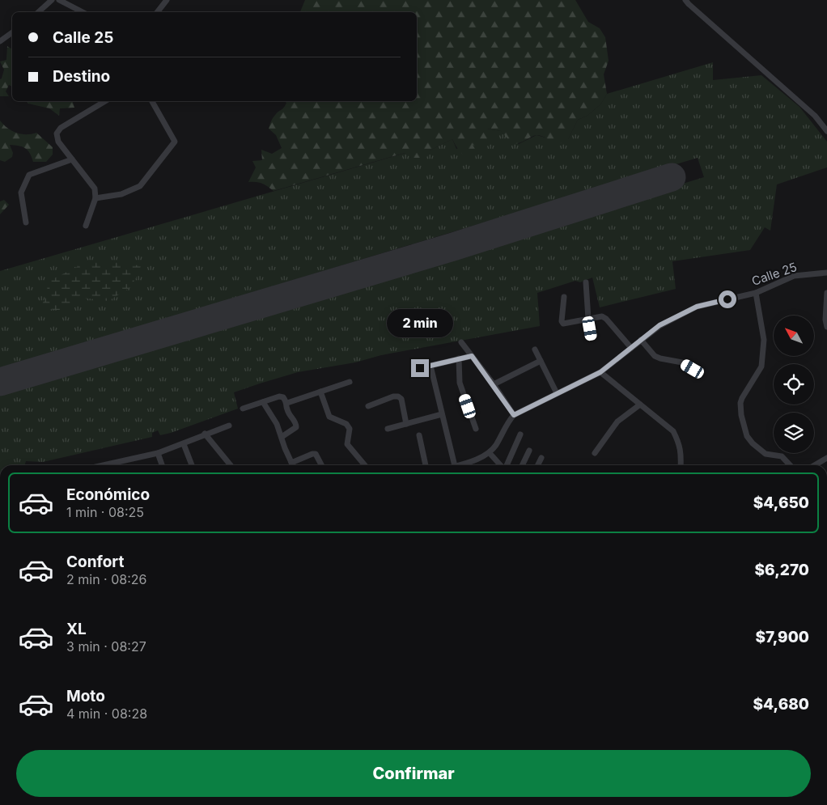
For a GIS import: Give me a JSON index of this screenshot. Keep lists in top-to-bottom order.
{
  "streets": {
    "street": ["Calle 25"]
  },
  "north": "top left",
  "page": {
    "banner": ["Calle 25", "Destino"],
    "bubble": "2 min",
    "list": [
      {
        "name": "Económico",
        "note": "1 min · 08:25",
        "value": "$4,650"
      },
      {
        "name": "Confort",
        "note": "2 min · 08:26",
        "value": "$6,270"
      },
      {
        "name": "XL",
        "note": "3 min · 08:27",
        "value": "$7,900"
      },
      {
        "name": "Moto",
        "note": "4 min · 08:28",
        "value": "$4,680"
      }
    ],
    "buttons": "Confirmar"
  }
}
